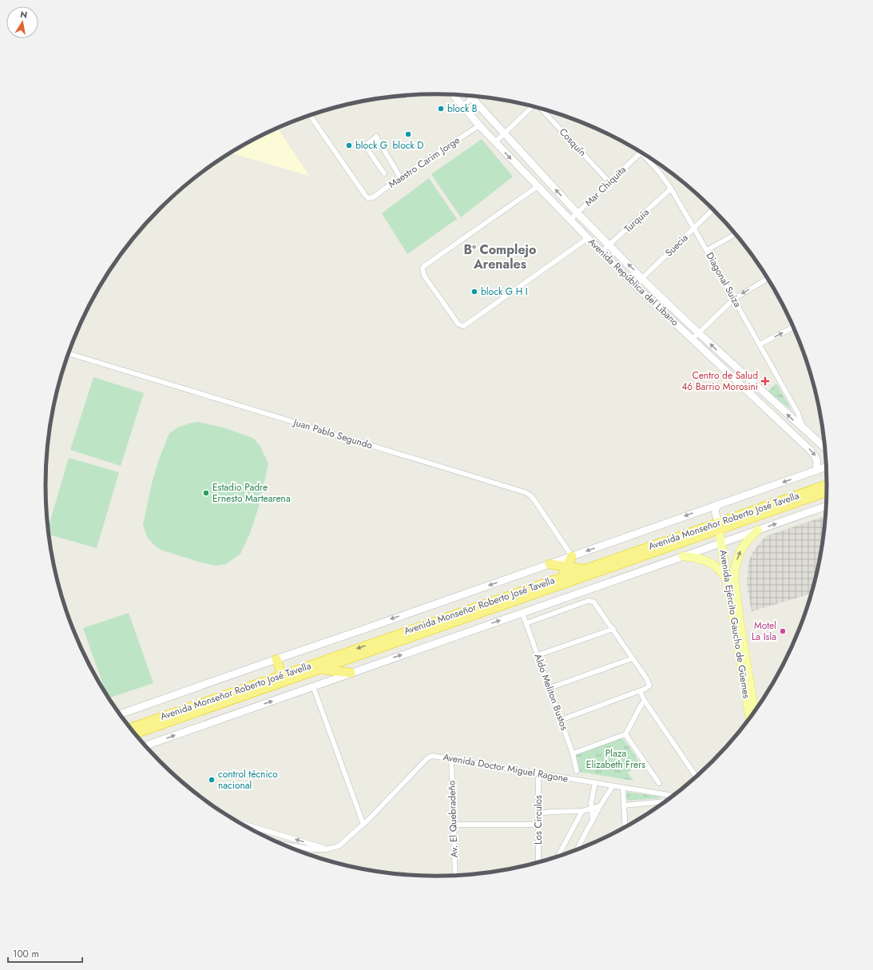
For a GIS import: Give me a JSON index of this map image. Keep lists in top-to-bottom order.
{
  "streets": {
    "highway": ["Avenida Monseñor Roberto José Tavella"],
    "main road": ["Avenida República del Líbano", "Avenida Ejército Gaucho de Güemes"],
    "street": [
      "Cosquín",
      "Maestro Carim Jorge",
      "Mar Chiquita",
      "Turquia",
      "Suecia",
      "Diagonal Suiza",
      "Juan Pablo Segundo",
      "Aldo Meliton Bustos",
      "Avenida Doctor Miguel Ragone",
      "Av. El Quebradeño",
      "Los Circulos"
    ]
  },
  "crossings": [
    ["Cosquín", "Mar Chiquita"],
    ["Maestro Carim Jorge", "Avenida República del Líbano"],
    ["Mar Chiquita", "Diagonal Suiza"],
    ["Mar Chiquita", "Avenida República del Líbano"],
    ["Turquia", "Diagonal Suiza"],
    ["Turquia", "Avenida República del Líbano"],
    ["Suecia", "Diagonal Suiza"],
    ["Suecia", "Avenida República del Líbano"],
    ["Diagonal Suiza", "Avenida República del Líbano"],
    ["Avenida Monseñor Roberto José Tavella", "Avenida Ejército Gaucho de Güemes"],
    ["Avenida Doctor Miguel Ragone", "Av. El Quebradeño"],
    ["Avenida Doctor Miguel Ragone", "Los Circulos"]
  ],
  "districts": ["Bº Complejo Arenales"],
  "parks": ["Plaza Elizabeth Frers"],
  "places": {
    "other": [
      "block B",
      "block D",
      "block G",
      "block G H I",
      "Estadio Padre Ernesto Martearena",
      "Motel La Isla",
      "control técnico nacional"
    ],
    "health": ["Centro de Salud 46 Barrio Morosini"]
  },
  "scale_bar": "100 m",
  "north": "top"
}
